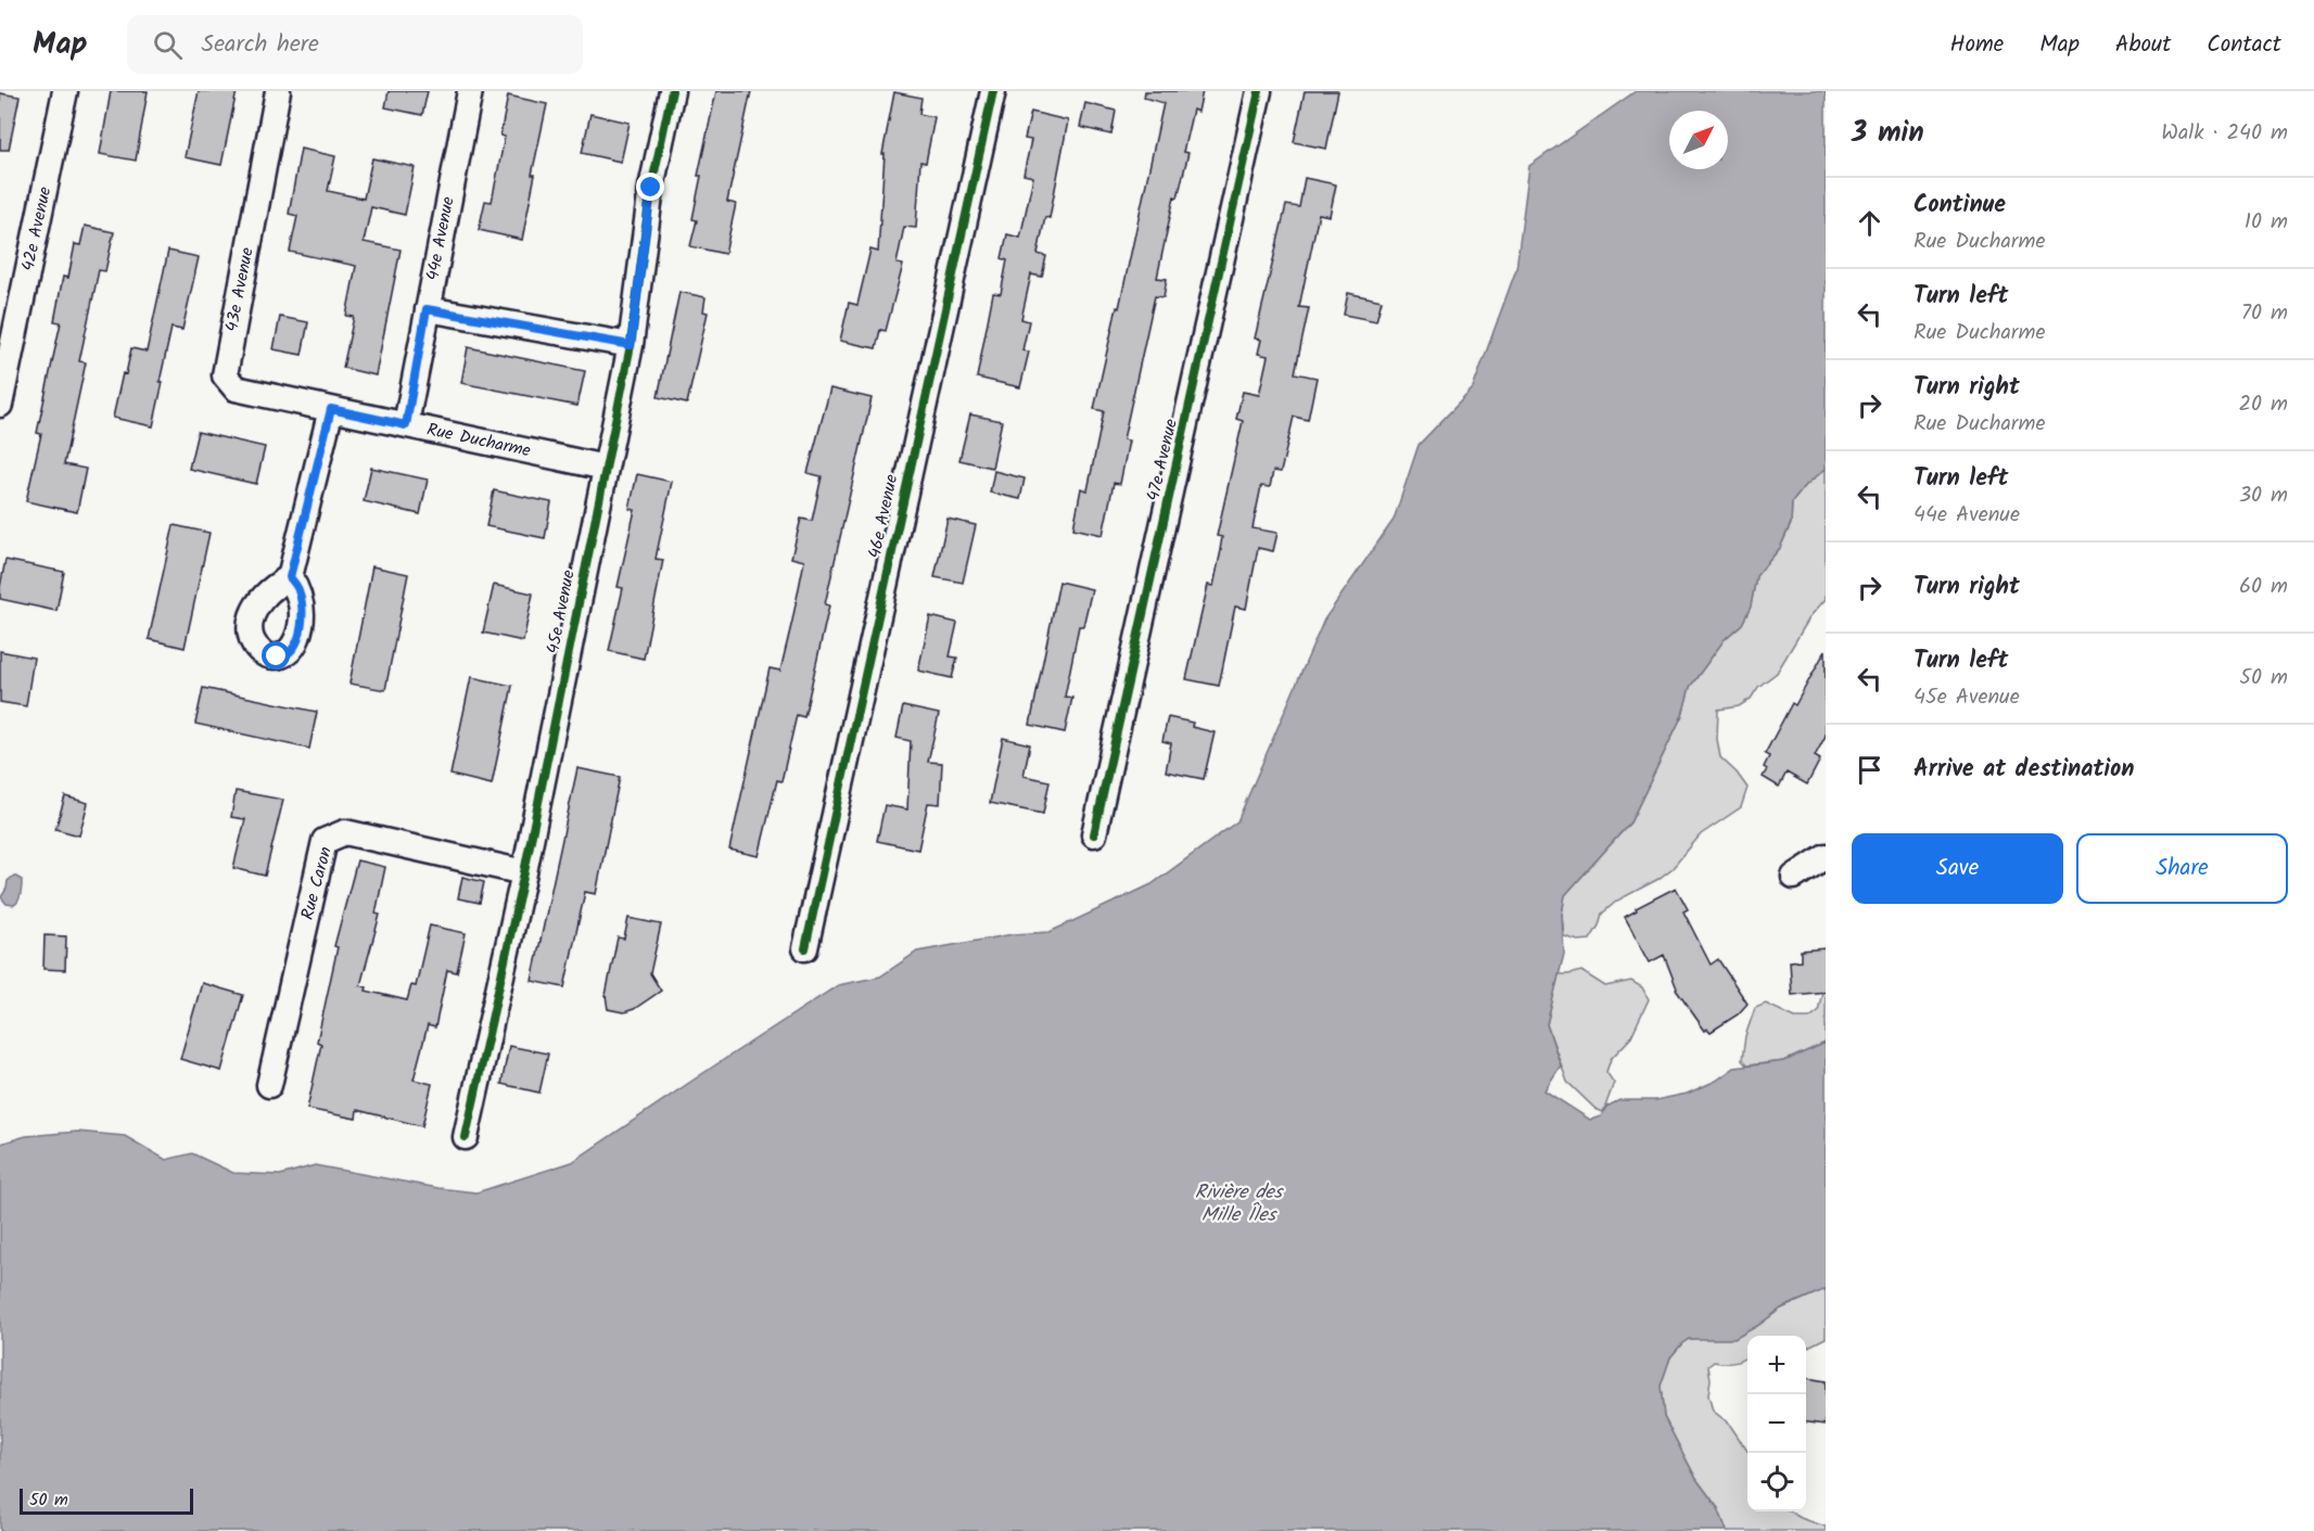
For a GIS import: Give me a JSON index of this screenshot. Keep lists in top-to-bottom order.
{
  "streets": {
    "street": [
      "42e Avenue",
      "44e Avenue",
      "43e Avenue",
      "Rue Ducharme",
      "47e Avenue",
      "46e Avenue",
      "45e Avenue",
      "Rue Caron"
    ]
  },
  "crossings": [
    ["44e Avenue", "Rue Ducharme"],
    ["43e Avenue", "Rue Ducharme"],
    ["Rue Ducharme", "45e Avenue"],
    ["45e Avenue", "Rue Caron"]
  ],
  "water": ["Rivière des Mille Îles"],
  "scale_bar": "50 m",
  "north": "top right",
  "page": {
    "header": "Map",
    "search": "Search here",
    "nav": [
      "Home",
      "Map",
      "About",
      "Contact"
    ],
    "heading": ["3 min", "Walk · 240 m"],
    "list": [
      ["Continue", "Rue Ducharme", "10 m"],
      ["Turn left", "Rue Ducharme", "70 m"],
      ["Turn right", "Rue Ducharme", "20 m"],
      ["Turn left", "44e Avenue", "30 m"],
      ["Turn right", "60 m"],
      ["Turn left", "45e Avenue", "50 m"],
      "Arrive at destination"
    ],
    "buttons": ["Save", "Share"],
    "map_buttons": ["+", "−"],
    "scale": "50 m"
  }
}
